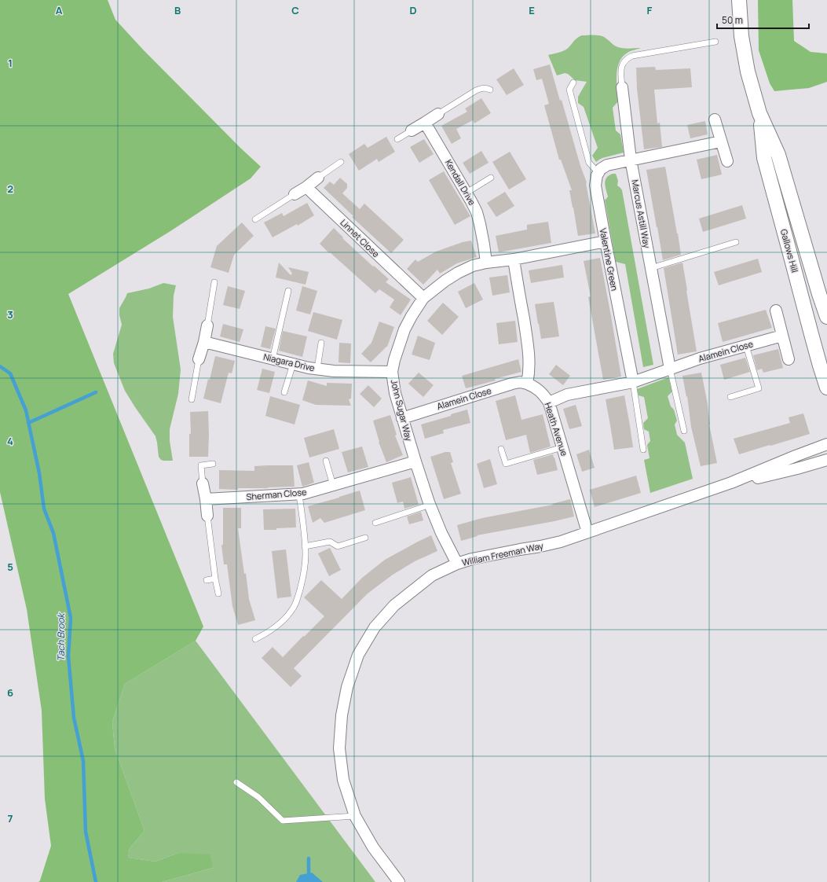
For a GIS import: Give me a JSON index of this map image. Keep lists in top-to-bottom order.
{
  "streets": {
    "street": [
      "Kendall Drive",
      "Marcus Astill Way",
      "Linnet Close",
      "Gallows Hill",
      "Valentine Green",
      "Alamein Close",
      "Niagara Drive",
      "John Sugar Way",
      "Heath Avenue",
      "Sherman Close",
      "William Freeman Way"
    ]
  },
  "crossings": [
    ["Kendall Drive", "John Sugar Way"],
    ["Marcus Astill Way", "Alamein Close"],
    ["Linnet Close", "John Sugar Way"],
    ["Valentine Green", "Alamein Close"],
    ["Valentine Green", "John Sugar Way"],
    ["Alamein Close", "John Sugar Way"],
    ["Alamein Close", "Heath Avenue"],
    ["Niagara Drive", "John Sugar Way"],
    ["John Sugar Way", "Sherman Close"],
    ["John Sugar Way", "William Freeman Way"],
    ["Heath Avenue", "William Freeman Way"]
  ],
  "water": ["Tach Brook"],
  "scale_bar": "50 m",
  "grid": {
    "columns": [
      "A",
      "B",
      "C",
      "D",
      "E",
      "F"
    ],
    "rows": [
      "1",
      "2",
      "3",
      "4",
      "5",
      "6",
      "7"
    ]
  }
}
